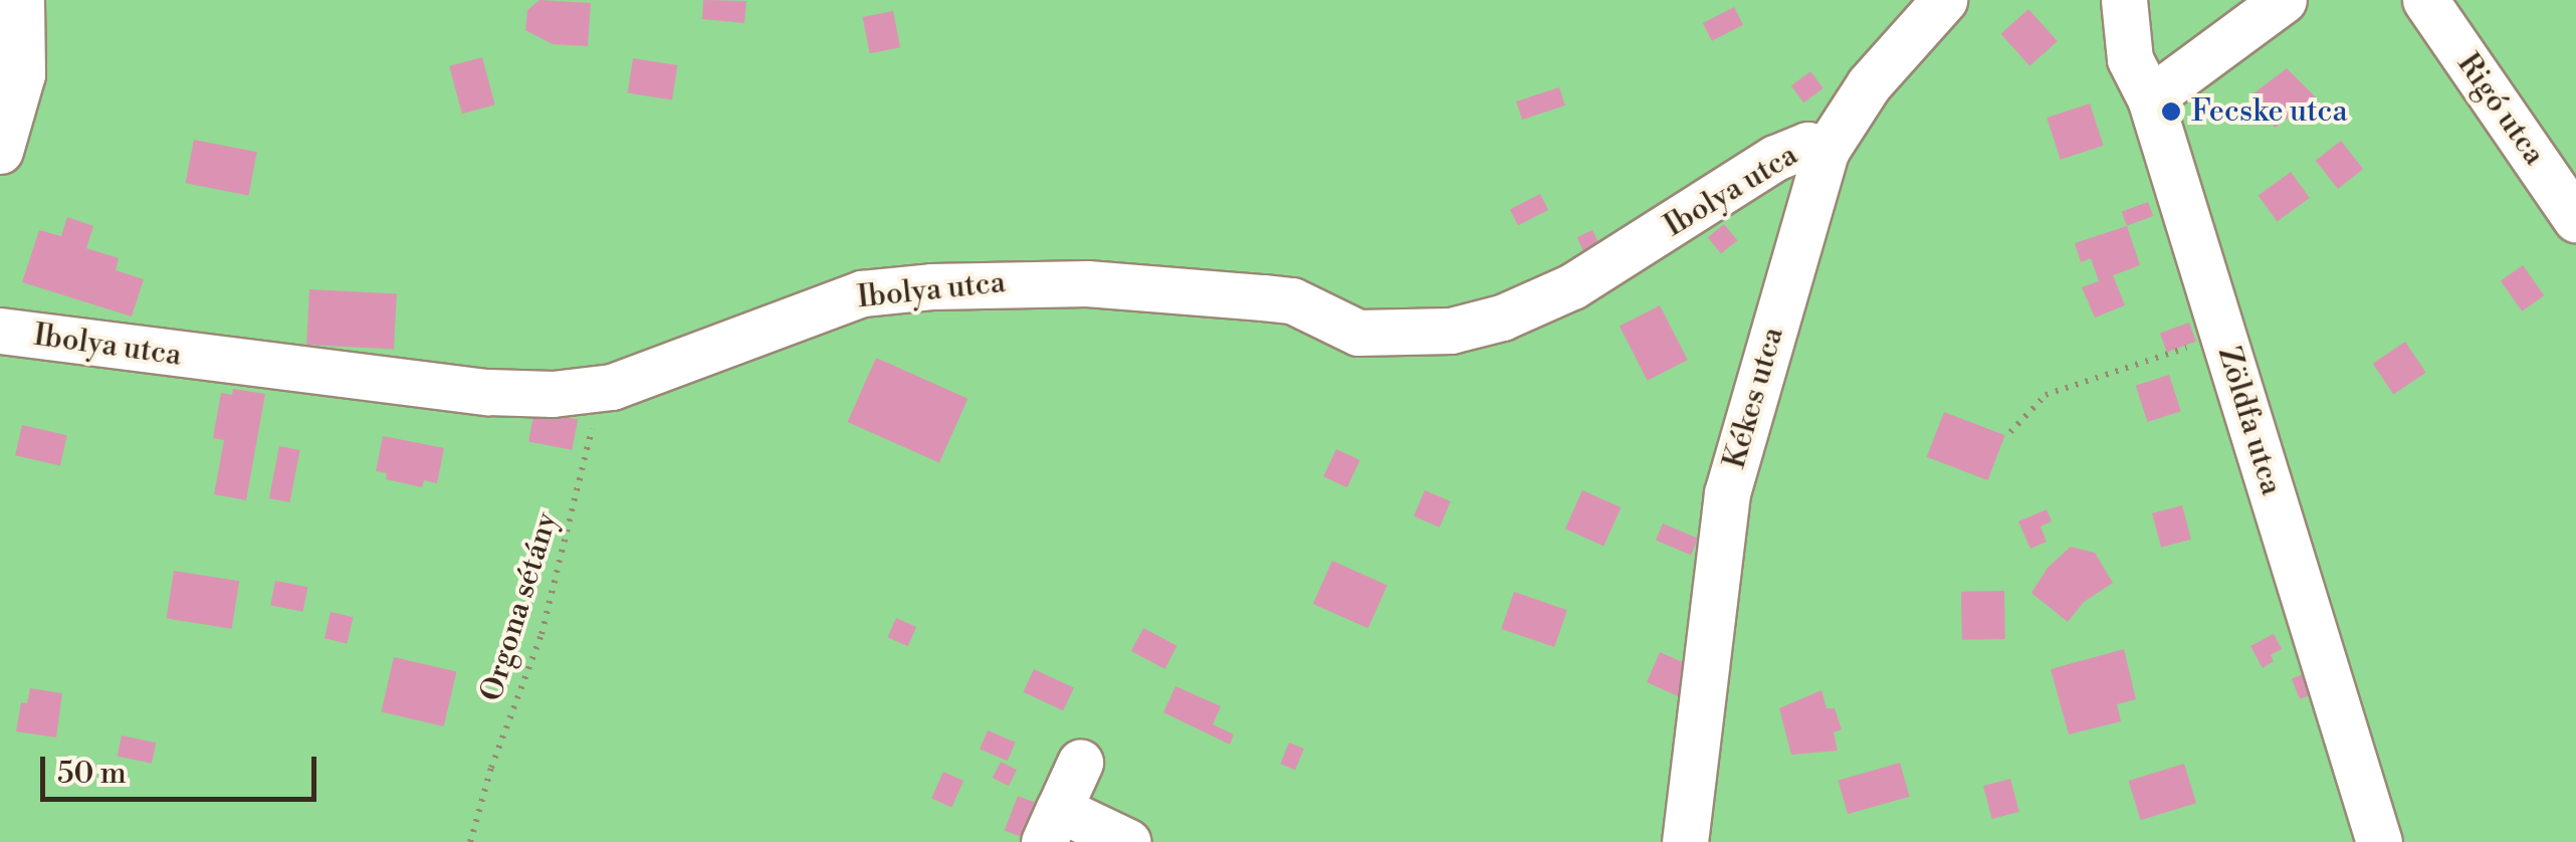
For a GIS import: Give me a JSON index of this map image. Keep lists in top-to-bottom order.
{
  "streets": {
    "street": [
      "Rigó utca",
      "Ibolya utca",
      "Kékes utca",
      "Zöldfa utca"
    ],
    "path": ["Orgona sétány"]
  },
  "crossings": [
    ["Ibolya utca", "Kékes utca"],
    ["Ibolya utca", "Orgona sétány"]
  ],
  "places": ["Fecske utca"],
  "scale_bar": "50 m"
}
